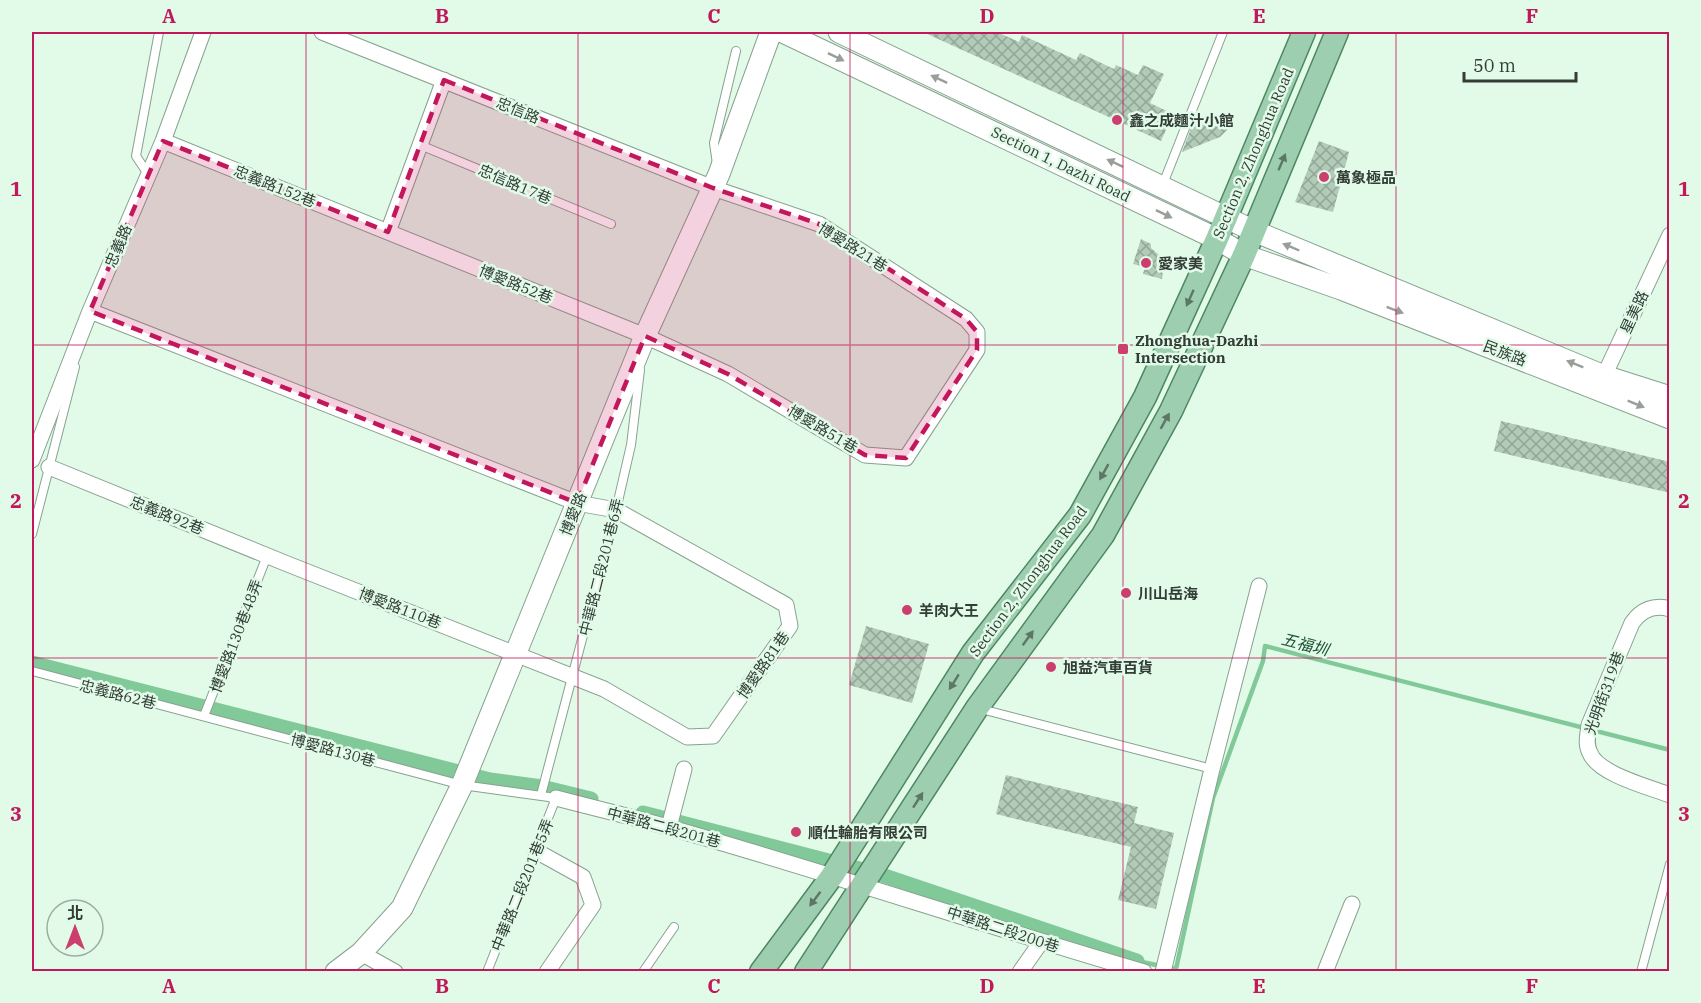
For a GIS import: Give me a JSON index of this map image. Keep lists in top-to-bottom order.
{
  "streets": {
    "main road": ["Section 2, Zhonghua Road"],
    "street": [
      "忠信路",
      "Section 1, Dazhi Road",
      "忠義路152巷",
      "忠義路",
      "博愛路21巷",
      "博愛路52巷",
      "星美路",
      "民族路",
      "博愛路51巷",
      "博愛路",
      "忠義路92巷",
      "博愛路110巷",
      "博愛路81巷",
      "光明街319巷",
      "中華路二段201巷",
      "中華路二段200巷"
    ],
    "lane": [
      "忠信路17巷",
      "中華路二段201巷6弄",
      "博愛路130巷48弄",
      "忠義路62巷",
      "博愛路130巷",
      "中華路二段201巷5弄"
    ]
  },
  "crossings": [
    ["忠信路", "博愛路21巷"],
    ["忠信路", "博愛路"],
    ["Section 2, Zhonghua Road", "Section 1, Dazhi Road"],
    ["Section 2, Zhonghua Road", "中華路二段201巷"],
    ["Section 2, Zhonghua Road", "中華路二段200巷"],
    ["Section 1, Dazhi Road", "民族路"],
    ["忠義路152巷", "忠義路"],
    ["忠義路152巷", "博愛路52巷"],
    ["忠義路", "博愛路81巷"],
    ["博愛路21巷", "博愛路51巷"],
    ["博愛路21巷", "博愛路"],
    ["博愛路52巷", "博愛路51巷"],
    ["博愛路52巷", "博愛路"],
    ["博愛路52巷", "中華路二段201巷6弄"],
    ["星美路", "民族路"],
    ["博愛路51巷", "博愛路"],
    ["博愛路51巷", "中華路二段201巷6弄"],
    ["博愛路", "中華路二段201巷6弄"],
    ["博愛路", "博愛路110巷"],
    ["博愛路", "博愛路81巷"],
    ["博愛路", "博愛路130巷"],
    ["博愛路", "中華路二段201巷"],
    ["忠義路92巷", "博愛路110巷"],
    ["忠義路92巷", "博愛路130巷48弄"],
    ["中華路二段201巷6弄", "博愛路81巷"],
    ["中華路二段201巷6弄", "中華路二段201巷"],
    ["中華路二段201巷6弄", "中華路二段201巷5弄"],
    ["博愛路110巷", "博愛路81巷"],
    ["博愛路130巷48弄", "忠義路62巷"],
    ["博愛路130巷48弄", "博愛路130巷"],
    ["忠義路62巷", "博愛路130巷"],
    ["博愛路130巷", "中華路二段201巷"],
    ["中華路二段201巷", "中華路二段201巷5弄"],
    ["中華路二段201巷", "中華路二段200巷"]
  ],
  "water": ["五福圳"],
  "places": {
    "other": [
      "鑫之成麵汁小館",
      "萬象極品",
      "愛家美",
      "川山岳海",
      "羊肉大王",
      "旭益汽車百貨",
      "順仕輪胎有限公司"
    ],
    "transit": ["Zhonghua-Dazhi Intersection"]
  },
  "scale_bar": "50 m",
  "north": "top",
  "grid": {
    "columns": [
      "A",
      "B",
      "C",
      "D",
      "E",
      "F"
    ],
    "rows": ["1", "2", "3"]
  }
}
